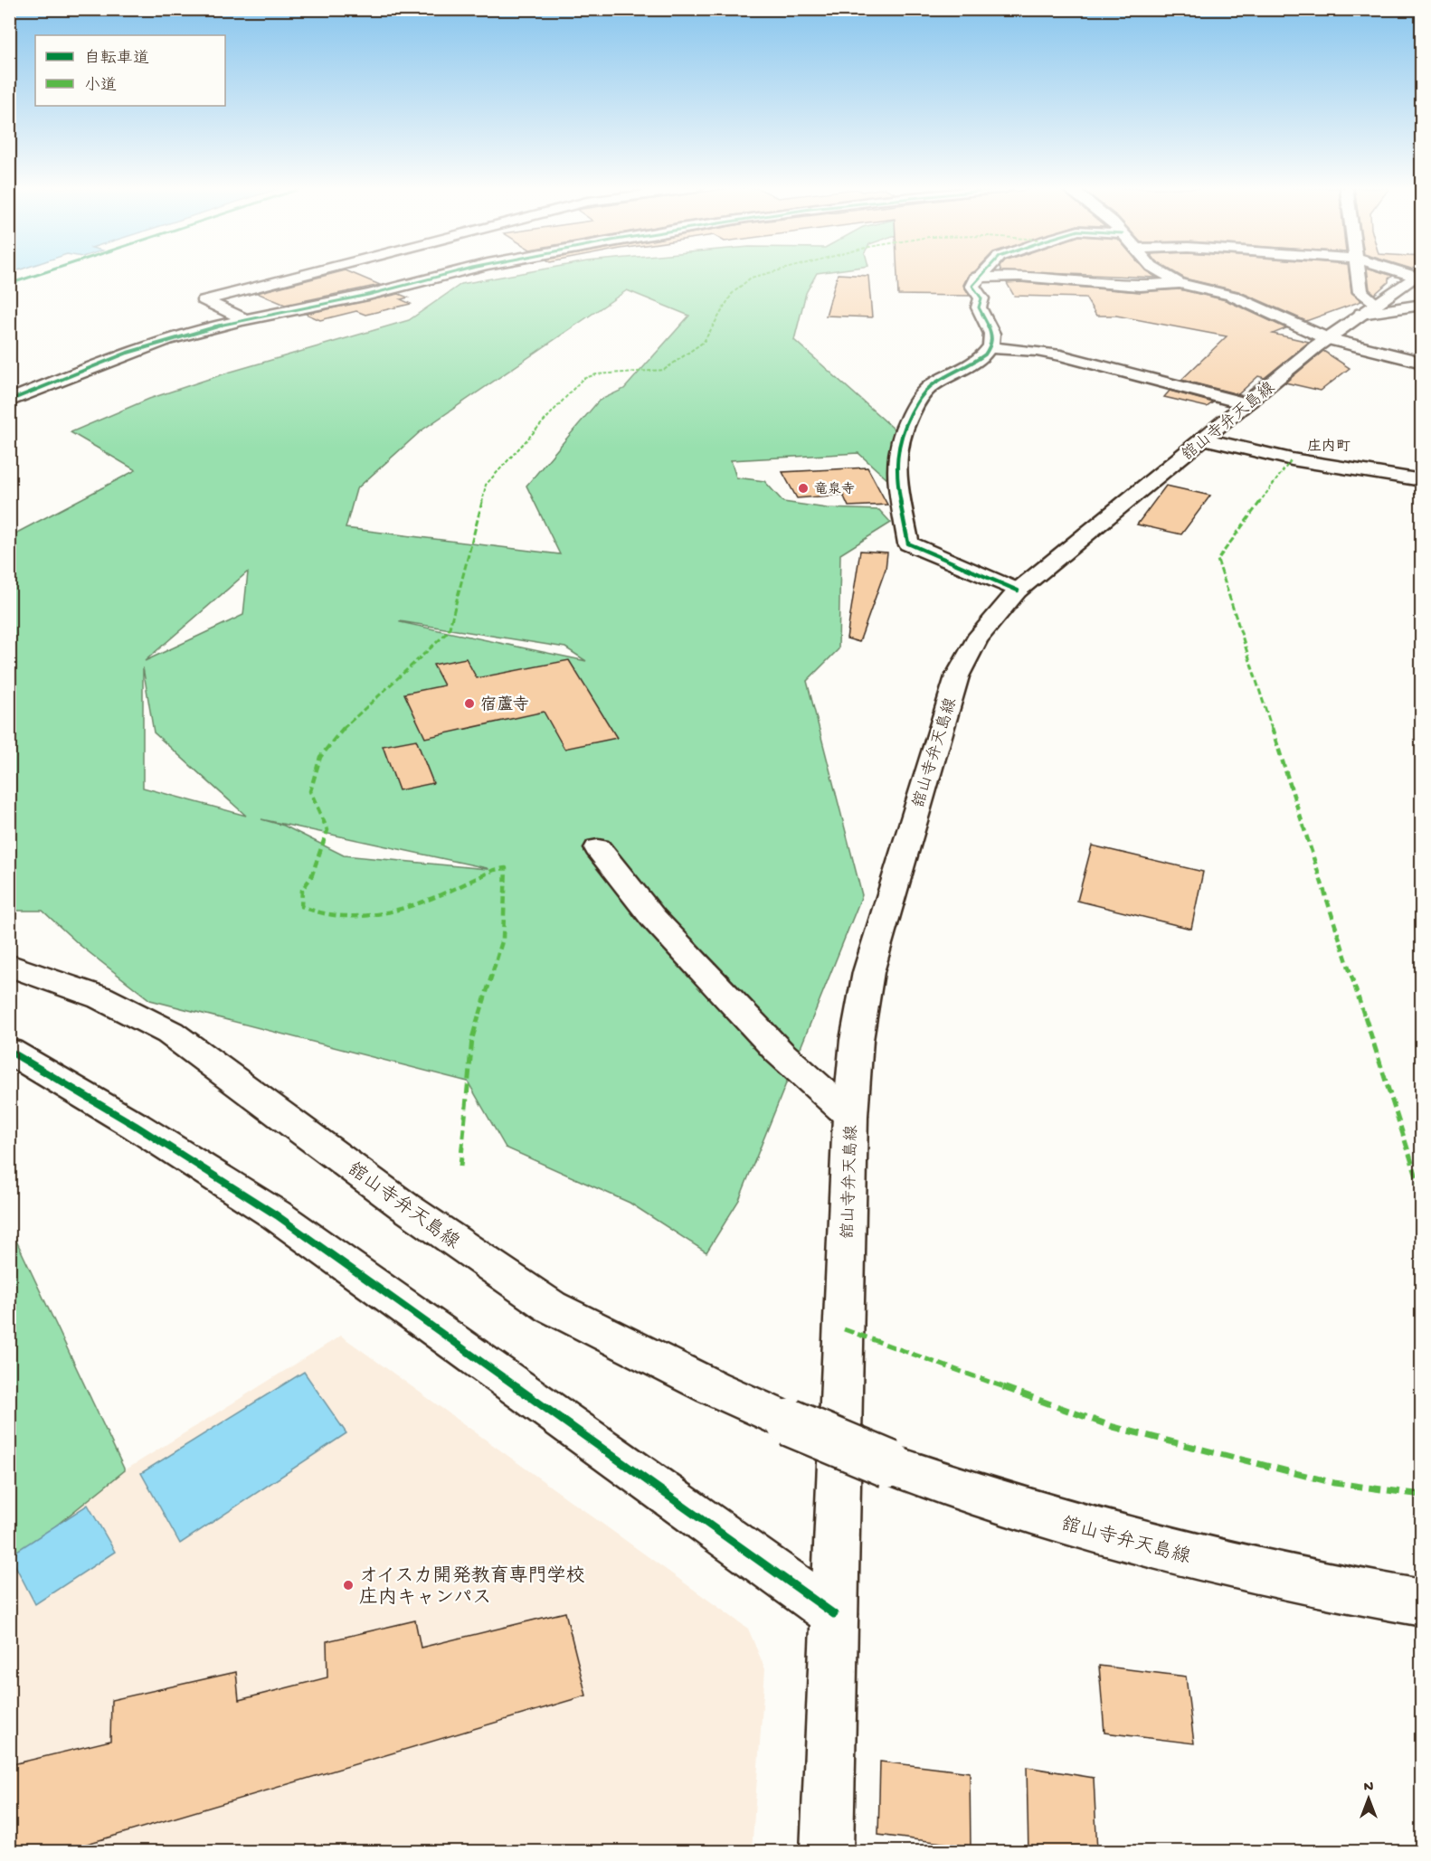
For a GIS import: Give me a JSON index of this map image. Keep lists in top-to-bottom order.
{
  "streets": {
    "street": ["舘山寺弁天島線"]
  },
  "districts": ["庄内町"],
  "places": ["竜泉寺", "宿蘆寺", "オイスカ開発教育専門学校 庄内キャンパス"],
  "legend": ["自転車道", "小道"],
  "north": "top"
}
